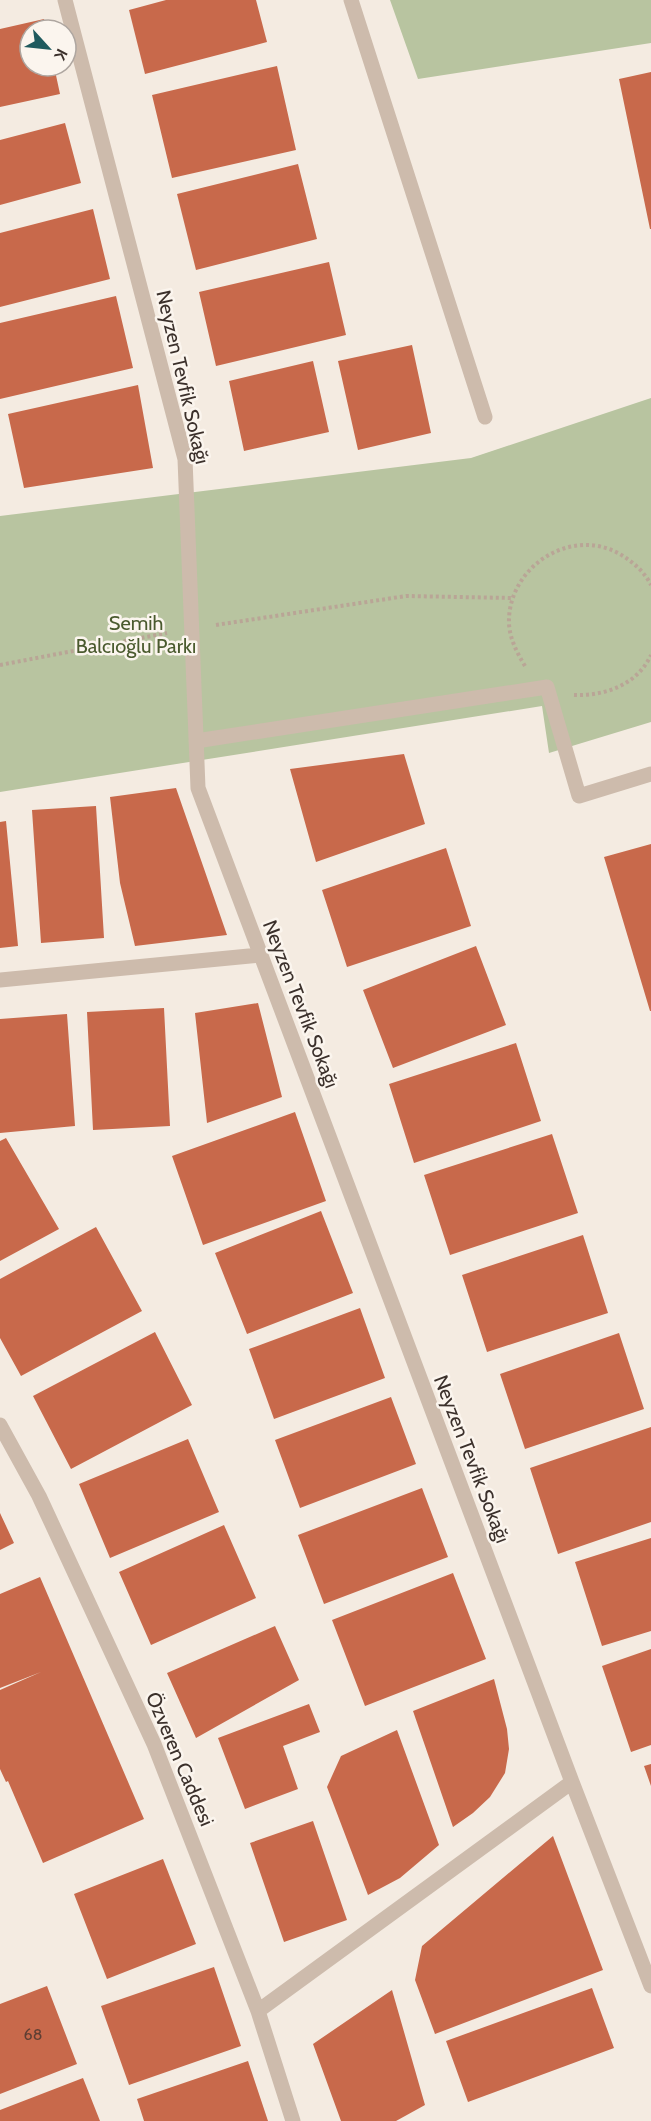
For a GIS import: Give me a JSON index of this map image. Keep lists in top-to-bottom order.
{
  "streets": {
    "street": ["Neyzen Tevfik Sokağı", "Özveren Caddesi"]
  },
  "parks": ["Semih Balcıoğlu Parkı"],
  "house_numbers": ["68"],
  "north": "bottom right"
}
